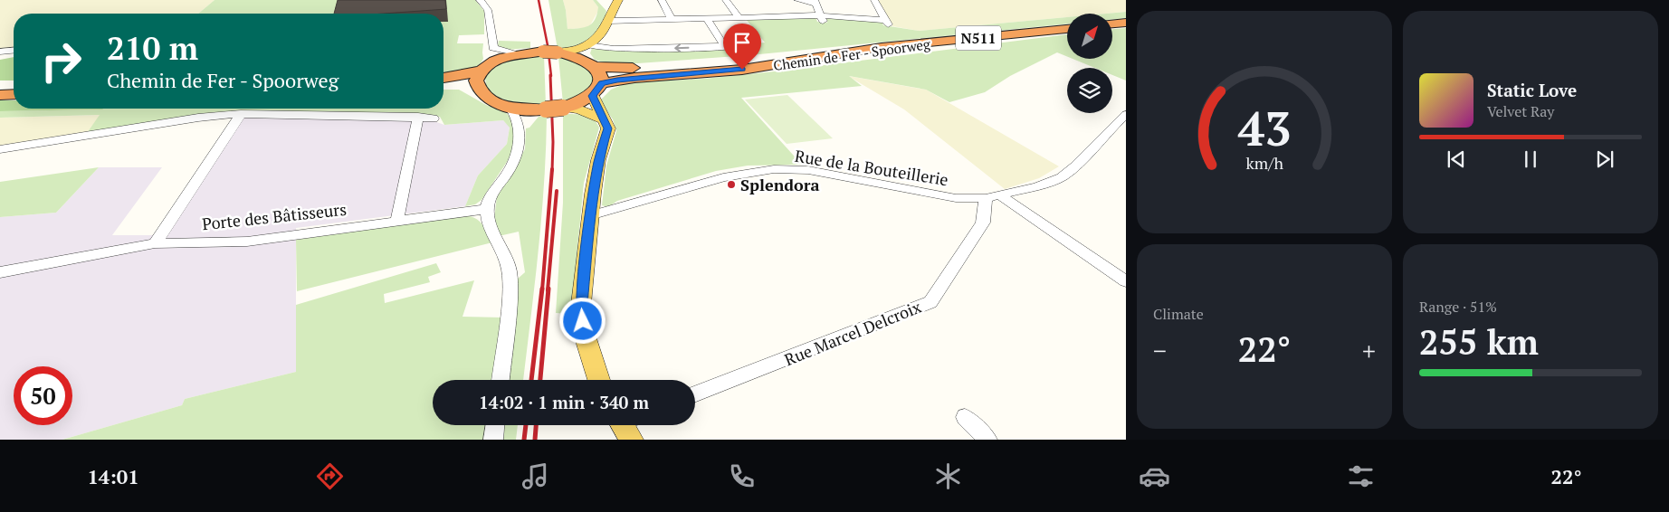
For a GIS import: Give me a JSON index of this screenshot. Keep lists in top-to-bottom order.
{
  "streets": {
    "highway": ["N511", "Chemin de Fer - Spoorweg"],
    "street": ["Rue de la Bouteillerie", "Porte des Bâtisseurs", "Rue Marcel Delcroix"]
  },
  "crossings": [
    ["Rue de la Bouteillerie", "Rue Marcel Delcroix"]
  ],
  "places": ["Splendora"],
  "north": "top right",
  "page": {
    "turn": ["210 m", "Chemin de Fer - Spoorweg"],
    "song": ["Static Love", "Velvet Ray"],
    "tile": [
      "Climate",
      ["Range · 51%", "255 km"]
    ],
    "heat": ["−", "22°", "+"],
    "limit": "50",
    "trip": "14:02 · 1 min · 340 m",
    "tabs": ["14:01", "22°"],
    "gauge": ["43", "km/h"]
  }
}
